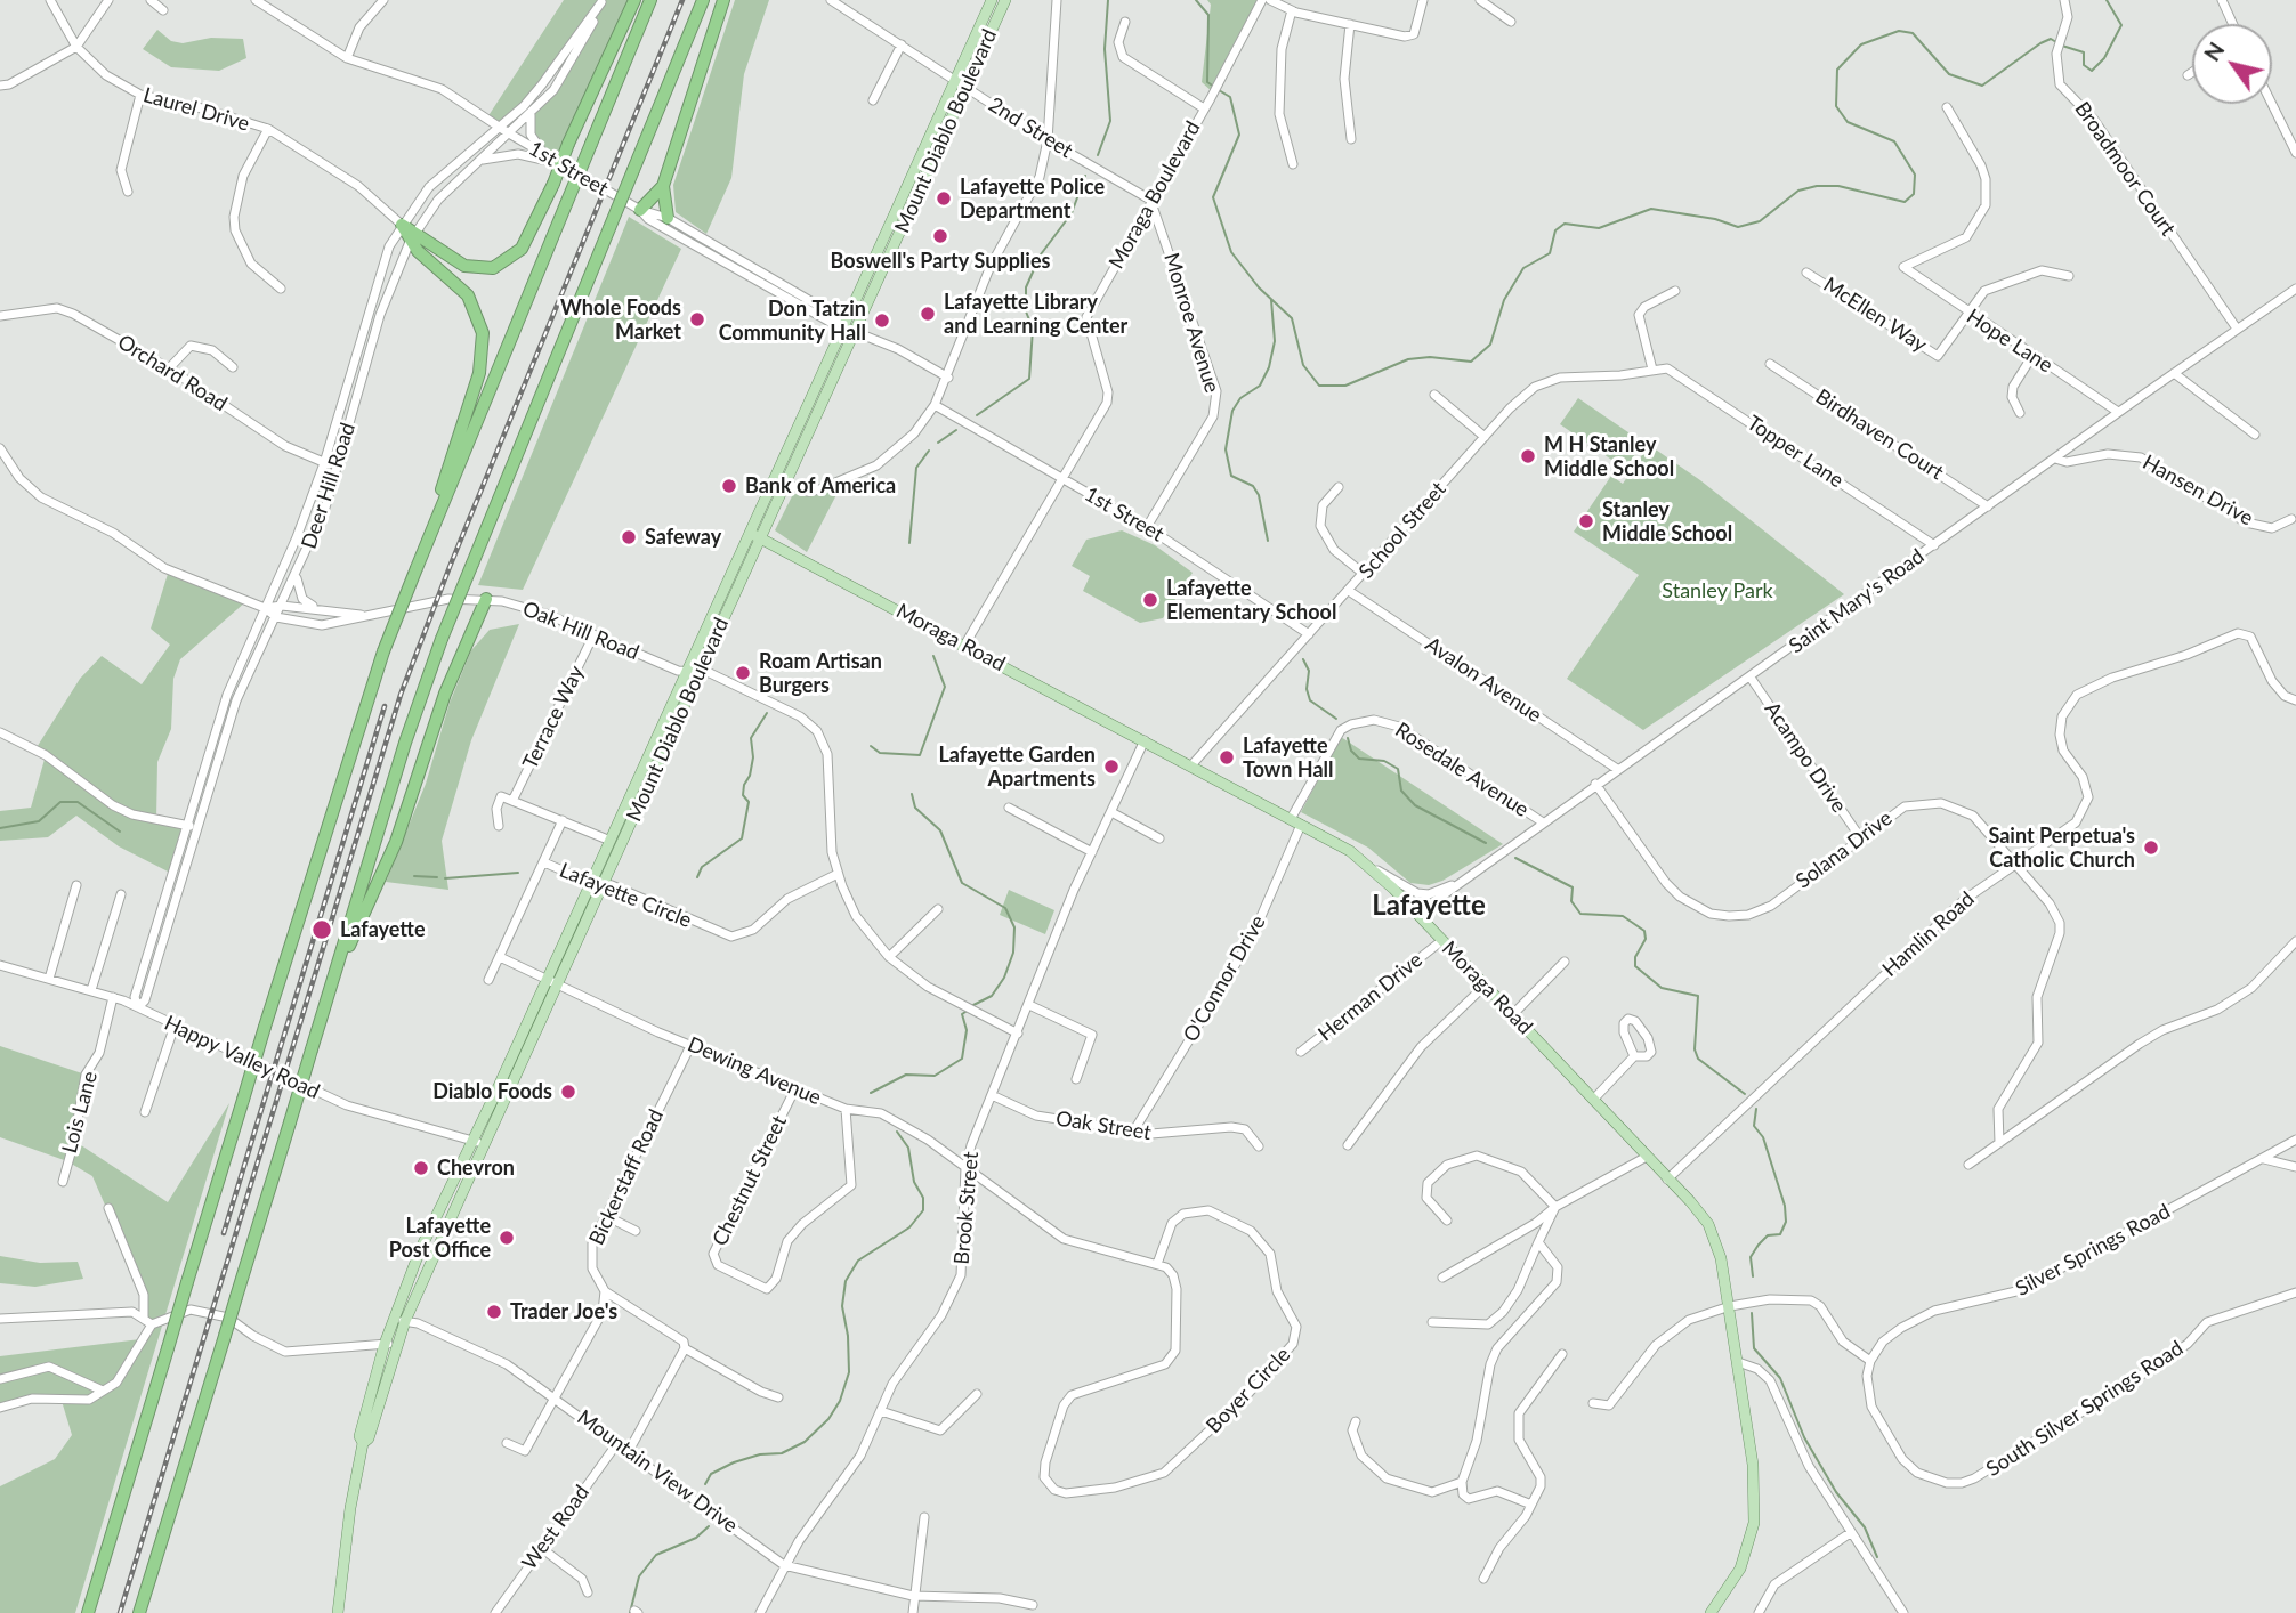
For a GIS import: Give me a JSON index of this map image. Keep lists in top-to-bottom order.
{
  "streets": {
    "main road": ["Mount Diablo Boulevard", "Moraga Road"],
    "street": [
      "Laurel Drive",
      "2nd Street",
      "1st Street",
      "Broadmoor Court",
      "Moraga Boulevard",
      "McEllen Way",
      "Monroe Avenue",
      "Hope Lane",
      "Orchard Road",
      "Birdhaven Court",
      "Topper Lane",
      "Deer Hill Road",
      "Hansen Drive",
      "School Street",
      "Saint Mary's Road",
      "Oak Hill Road",
      "Avalon Avenue",
      "Terrace Way",
      "Acampo Drive",
      "Rosedale Avenue",
      "Solana Drive",
      "Lafayette Circle",
      "Hamlin Road",
      "O'Connor Drive",
      "Herman Drive",
      "Happy Valley Road",
      "Dewing Avenue",
      "Lois Lane",
      "Oak Street",
      "Bickerstaff Road",
      "Chestnut Street",
      "Brook Street",
      "Silver Springs Road",
      "Boyer Circle",
      "South Silver Springs Road",
      "Mountain View Drive",
      "West Road"
    ]
  },
  "crossings": [
    ["Laurel Drive", "Deer Hill Road"],
    ["2nd Street", "Mount Diablo Boulevard"],
    ["2nd Street", "Moraga Boulevard"],
    ["2nd Street", "Monroe Avenue"],
    ["Mount Diablo Boulevard", "1st Street"],
    ["Mount Diablo Boulevard", "Oak Hill Road"],
    ["Mount Diablo Boulevard", "Moraga Road"],
    ["Mount Diablo Boulevard", "Lafayette Circle"],
    ["Mount Diablo Boulevard", "Happy Valley Road"],
    ["Mount Diablo Boulevard", "Dewing Avenue"],
    ["Mount Diablo Boulevard", "Mountain View Drive"],
    ["1st Street", "Moraga Boulevard"],
    ["1st Street", "Monroe Avenue"],
    ["1st Street", "Deer Hill Road"],
    ["1st Street", "School Street"],
    ["Broadmoor Court", "Saint Mary's Road"],
    ["Moraga Boulevard", "Monroe Avenue"],
    ["Moraga Boulevard", "Moraga Road"],
    ["McEllen Way", "Hope Lane"],
    ["Hope Lane", "Saint Mary's Road"],
    ["Orchard Road", "Deer Hill Road"],
    ["Birdhaven Court", "Saint Mary's Road"],
    ["Topper Lane", "School Street"],
    ["Topper Lane", "Saint Mary's Road"],
    ["Deer Hill Road", "Oak Hill Road"],
    ["Deer Hill Road", "Happy Valley Road"],
    ["Hansen Drive", "Saint Mary's Road"],
    ["School Street", "Moraga Road"],
    ["School Street", "Avalon Avenue"],
    ["Saint Mary's Road", "Moraga Road"],
    ["Saint Mary's Road", "Avalon Avenue"],
    ["Saint Mary's Road", "Acampo Drive"],
    ["Saint Mary's Road", "Rosedale Avenue"],
    ["Saint Mary's Road", "Solana Drive"],
    ["Oak Hill Road", "Terrace Way"],
    ["Moraga Road", "Rosedale Avenue"],
    ["Moraga Road", "Hamlin Road"],
    ["Moraga Road", "O'Connor Drive"],
    ["Moraga Road", "Herman Drive"],
    ["Moraga Road", "Brook Street"],
    ["Acampo Drive", "Solana Drive"],
    ["Solana Drive", "Hamlin Road"],
    ["O'Connor Drive", "Oak Street"],
    ["Happy Valley Road", "Lois Lane"],
    ["Dewing Avenue", "Bickerstaff Road"],
    ["Dewing Avenue", "Chestnut Street"],
    ["Dewing Avenue", "Brook Street"],
    ["Dewing Avenue", "Boyer Circle"],
    ["Oak Street", "Brook Street"],
    ["Brook Street", "Mountain View Drive"],
    ["Silver Springs Road", "South Silver Springs Road"],
    ["Mountain View Drive", "West Road"]
  ],
  "districts": ["Lafayette"],
  "parks": ["Stanley Park"],
  "places": [
    "Lafayette Police Department",
    "Boswell's Party Supplies",
    "Lafayette Library and Learning Center",
    "Whole Foods Market",
    "Don Tatzin Community Hall",
    "M H Stanley Middle School",
    "Bank of America",
    "Stanley Middle School",
    "Safeway",
    "Lafayette Elementary School",
    "Roam Artisan Burgers",
    "Lafayette Town Hall",
    "Lafayette Garden Apartments",
    "Saint Perpetua's Catholic Church",
    "Lafayette",
    "Diablo Foods",
    "Chevron",
    "Lafayette Post Office",
    "Trader Joe's"
  ],
  "north": "top left"
}
